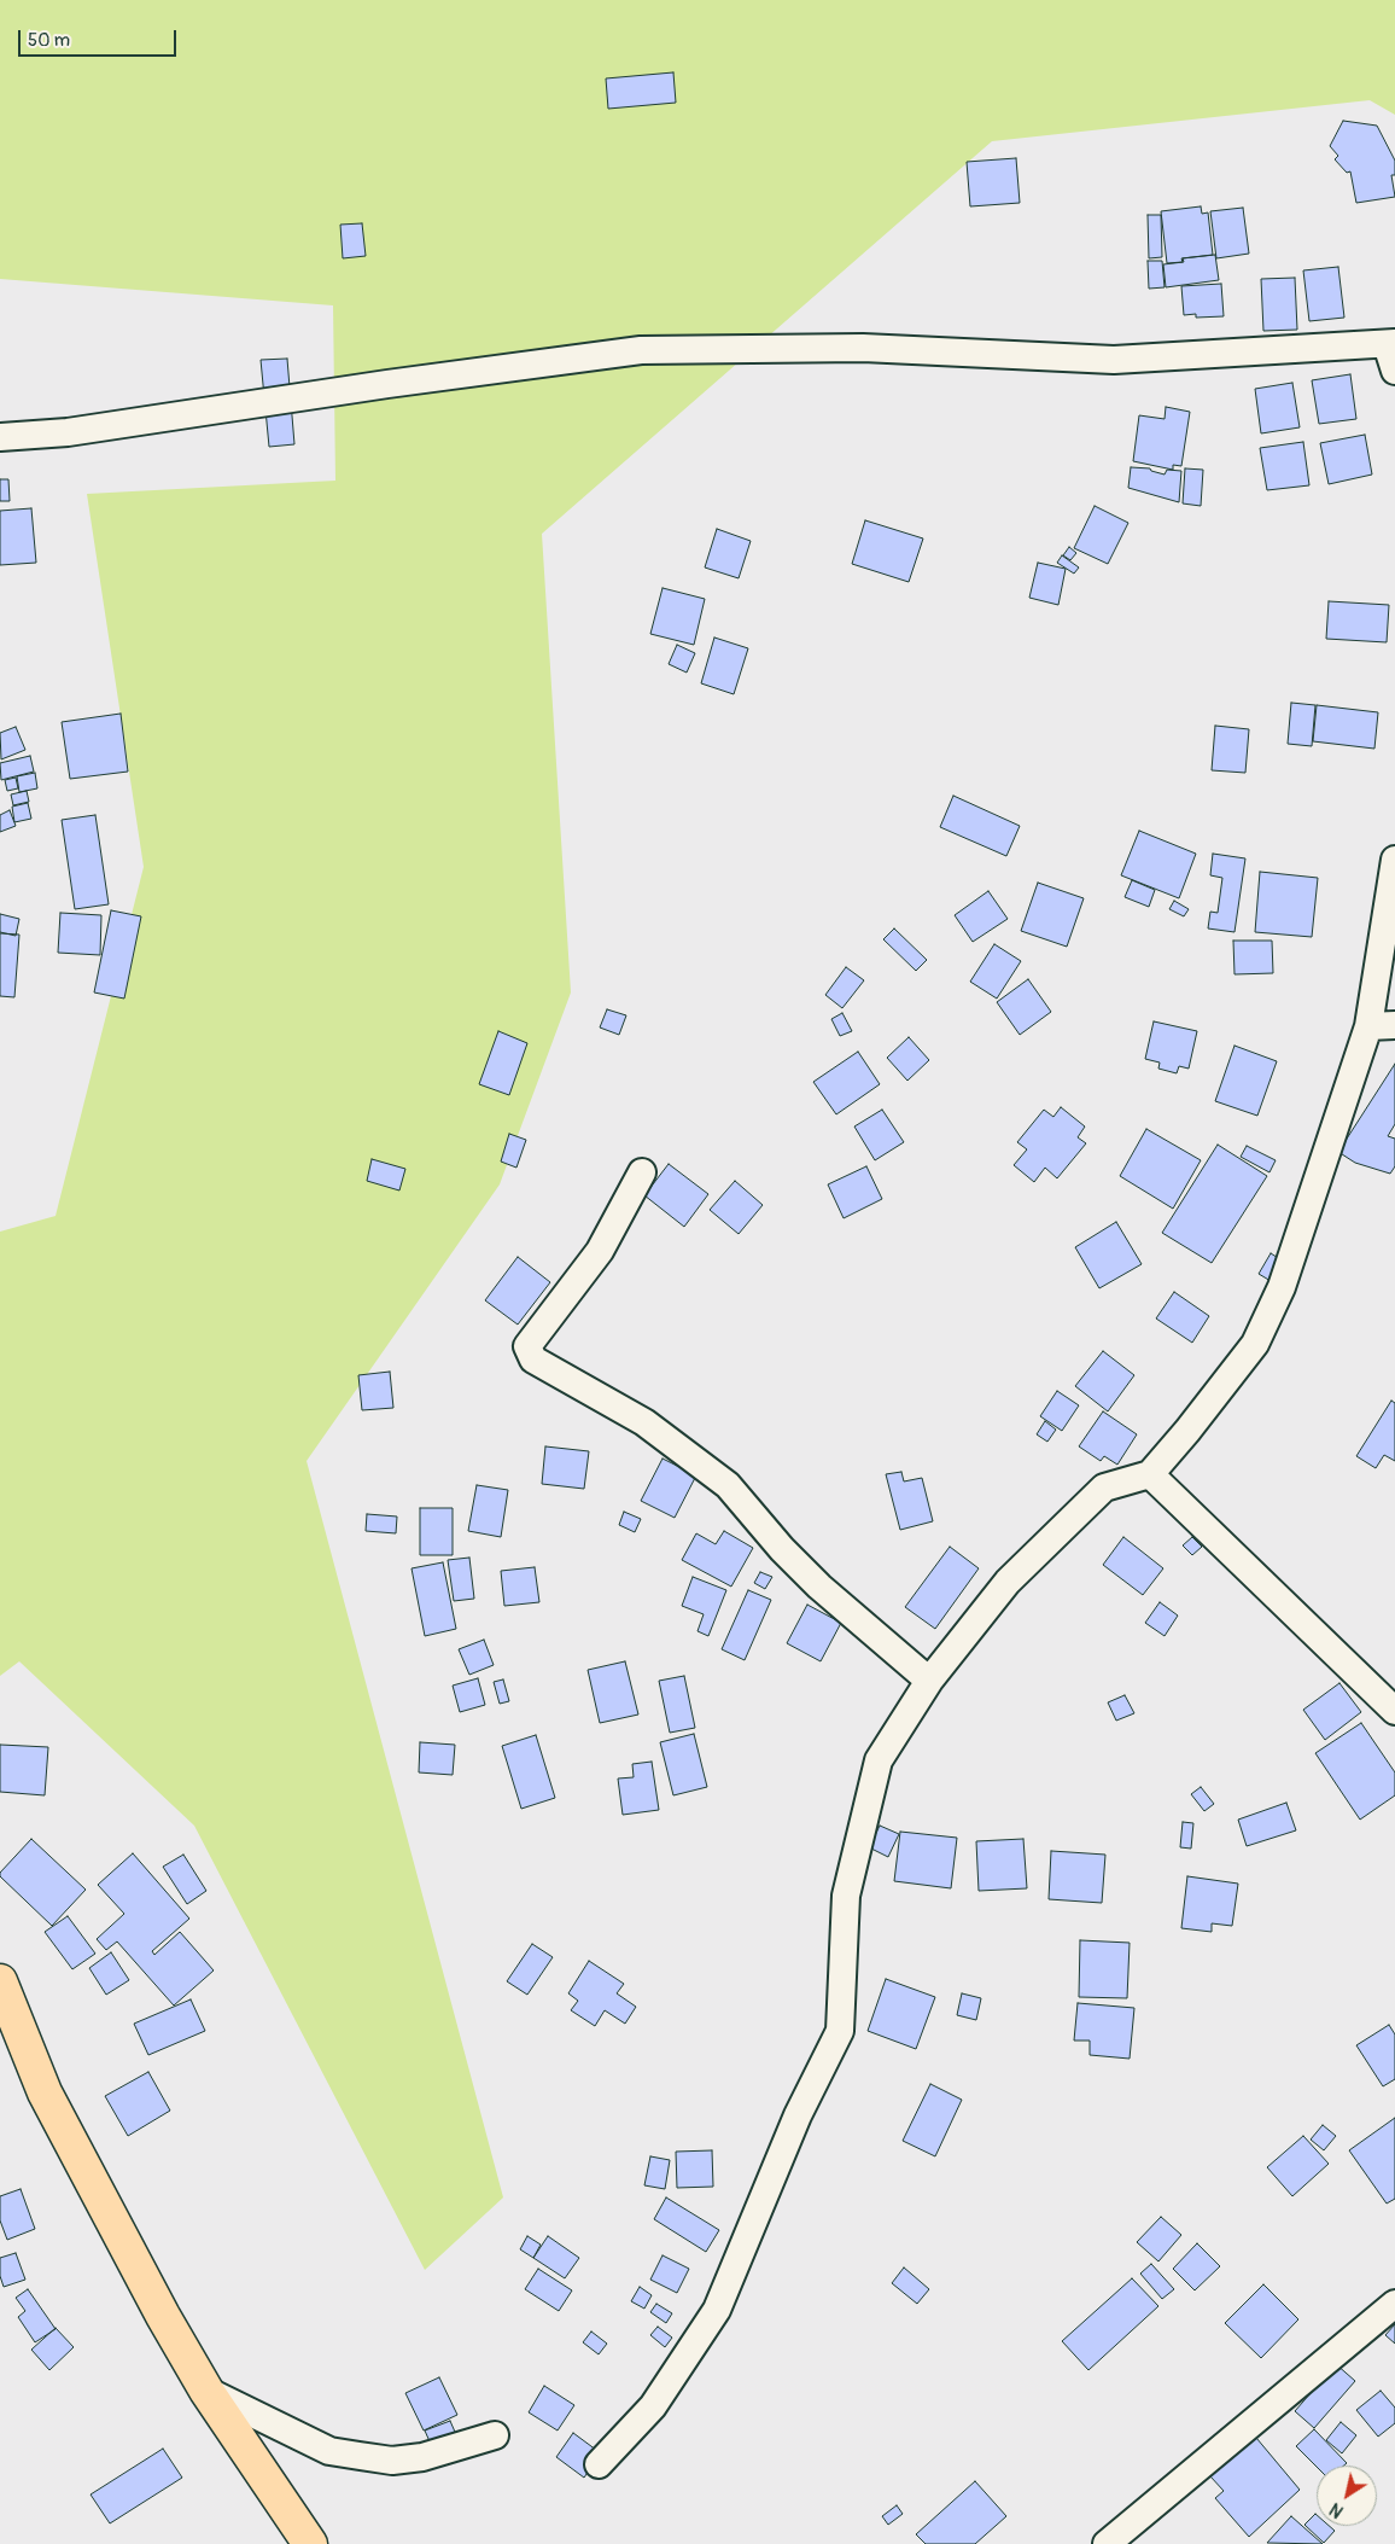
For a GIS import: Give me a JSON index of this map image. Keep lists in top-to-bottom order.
{
  "scale_bar": "50 m",
  "north": "bottom left"
}
